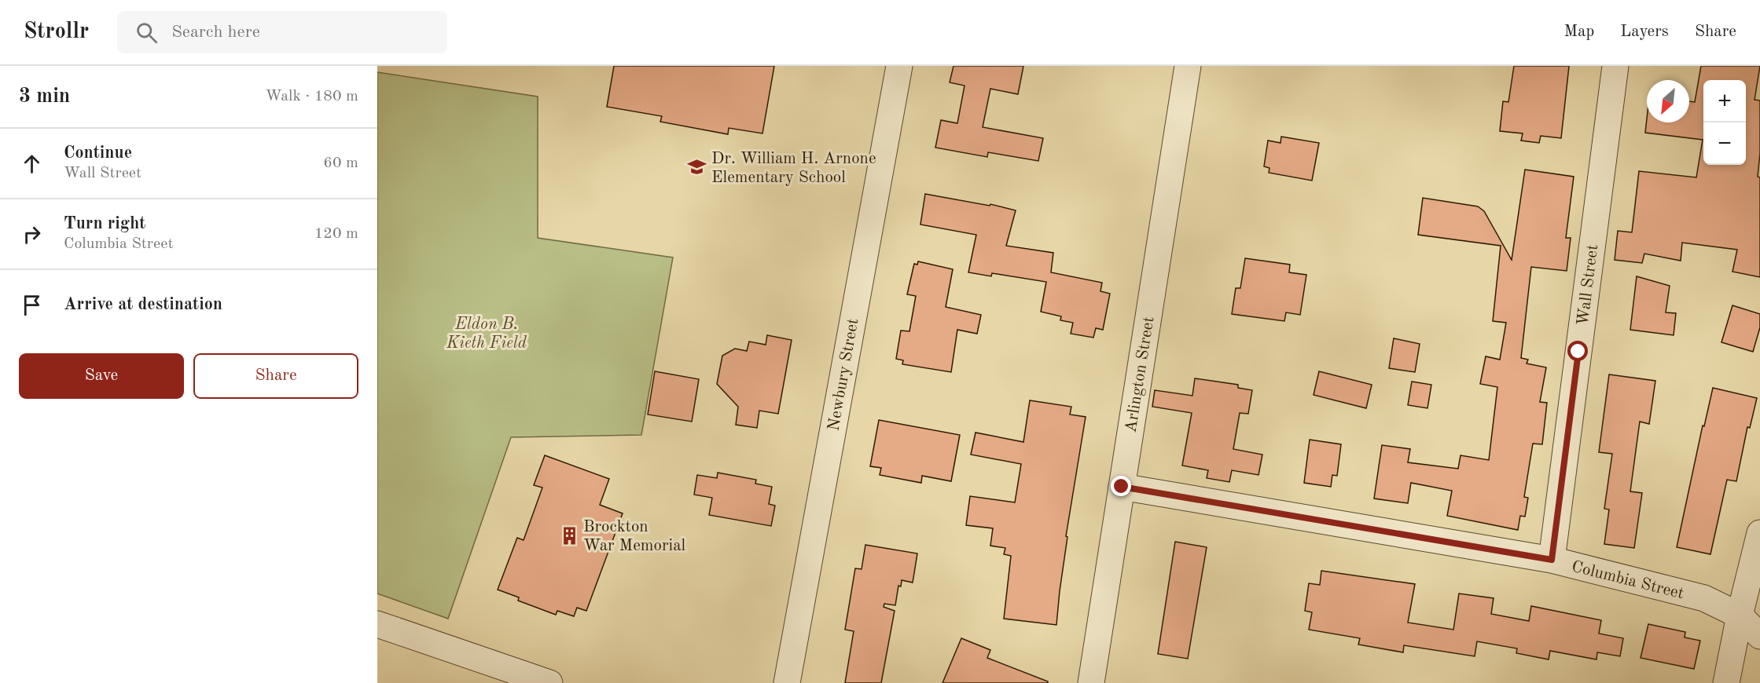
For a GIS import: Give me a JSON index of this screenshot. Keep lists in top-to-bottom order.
{
  "streets": {
    "street": [
      "Wall Street",
      "Newbury Street",
      "Arlington Street",
      "Columbia Street"
    ]
  },
  "crossings": [
    ["Wall Street", "Columbia Street"],
    ["Arlington Street", "Columbia Street"]
  ],
  "parks": ["Eldon B. Kieth Field"],
  "places": {
    "school or university": ["Dr. William H. Arnone Elementary School"],
    "building": ["Brockton War Memorial"]
  },
  "north": "bottom left",
  "page": {
    "header": "Strollr",
    "search": "Search here",
    "nav": ["Map", "Layers", "Share"],
    "heading": ["3 min", "Walk · 180 m"],
    "map_buttons": ["+", "−"],
    "list": [
      ["Continue", "Wall Street", "60 m"],
      ["Turn right", "Columbia Street", "120 m"],
      "Arrive at destination"
    ],
    "buttons": ["Save", "Share"]
  }
}
